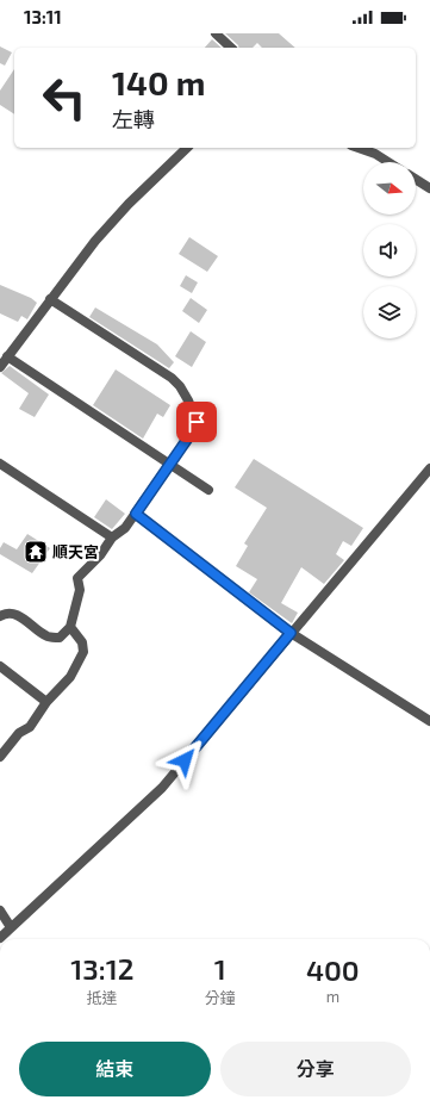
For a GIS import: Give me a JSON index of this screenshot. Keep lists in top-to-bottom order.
{
  "places": {
    "temple": ["順天宮"]
  },
  "north": "right",
  "page": {
    "status": "13:11",
    "turn": ["140 m", "左轉"],
    "eta": [
      "13:12",
      "抵達",
      "1",
      "分鐘",
      "400",
      "m"
    ],
    "buttons": ["結束", "分享"]
  }
}
